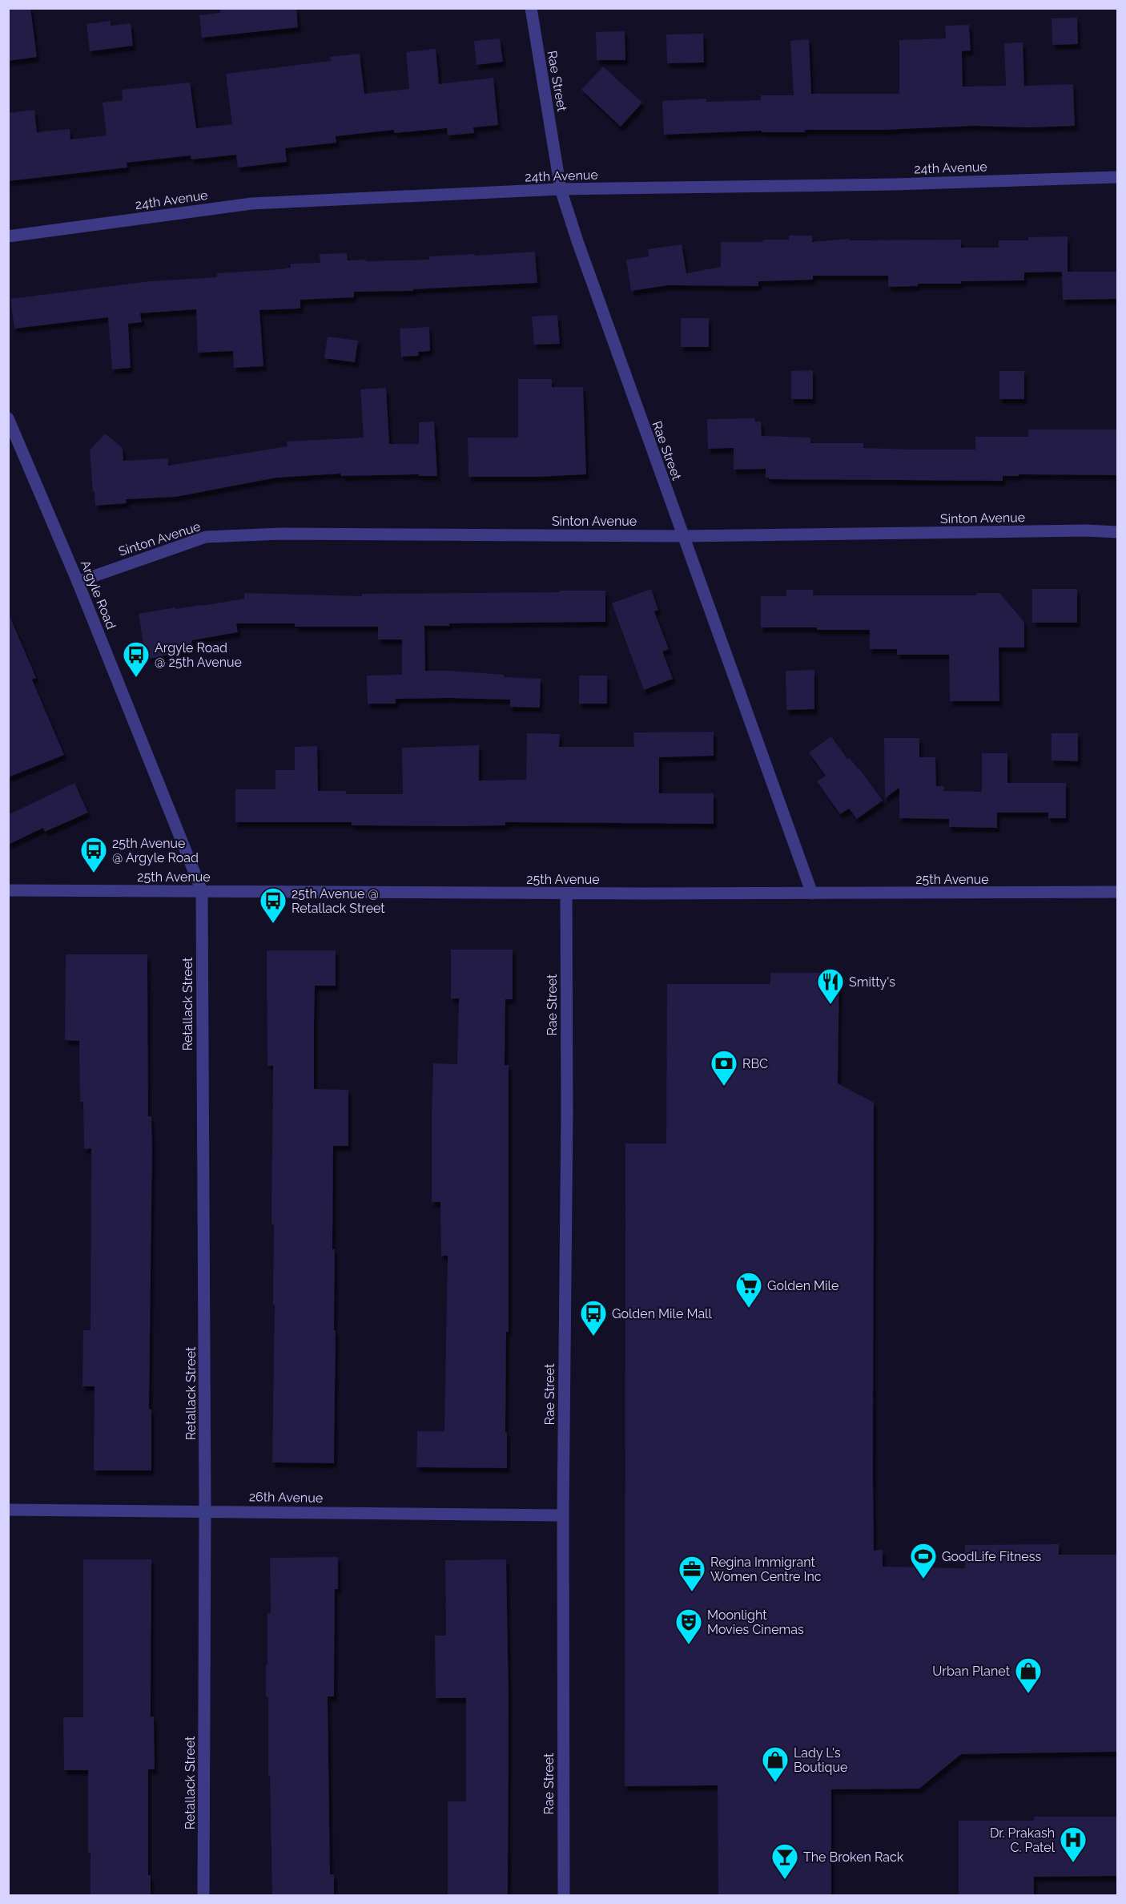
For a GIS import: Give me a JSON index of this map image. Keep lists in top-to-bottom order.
{
  "streets": {
    "street": [
      "Rae Street",
      "24th Avenue",
      "Sinton Avenue",
      "Argyle Road",
      "25th Avenue",
      "Retallack Street",
      "26th Avenue"
    ]
  },
  "crossings": [
    ["Rae Street", "24th Avenue"],
    ["Rae Street", "Sinton Avenue"],
    ["Rae Street", "25th Avenue"],
    ["Rae Street", "26th Avenue"],
    ["Sinton Avenue", "Argyle Road"],
    ["Argyle Road", "25th Avenue"],
    ["Argyle Road", "Retallack Street"],
    ["25th Avenue", "Retallack Street"],
    ["Retallack Street", "26th Avenue"]
  ],
  "places": {
    "bus stop": [
      "Argyle Road @ 25th Avenue",
      "25th Avenue @ Argyle Road",
      "25th Avenue @ Retallack Street",
      "Golden Mile Mall"
    ],
    "restaurant": ["Smitty's"],
    "bank": ["RBC"],
    "supermarket": ["Golden Mile"],
    "sports": ["GoodLife Fitness"],
    "office": ["Regina Immigrant Women Centre Inc"],
    "theatre": ["Moonlight Movies Cinemas"],
    "shop": ["Urban Planet", "Lady L's Boutique"],
    "hospital": ["Dr. Prakash C. Patel"],
    "bar": ["The Broken Rack"]
  }
}
